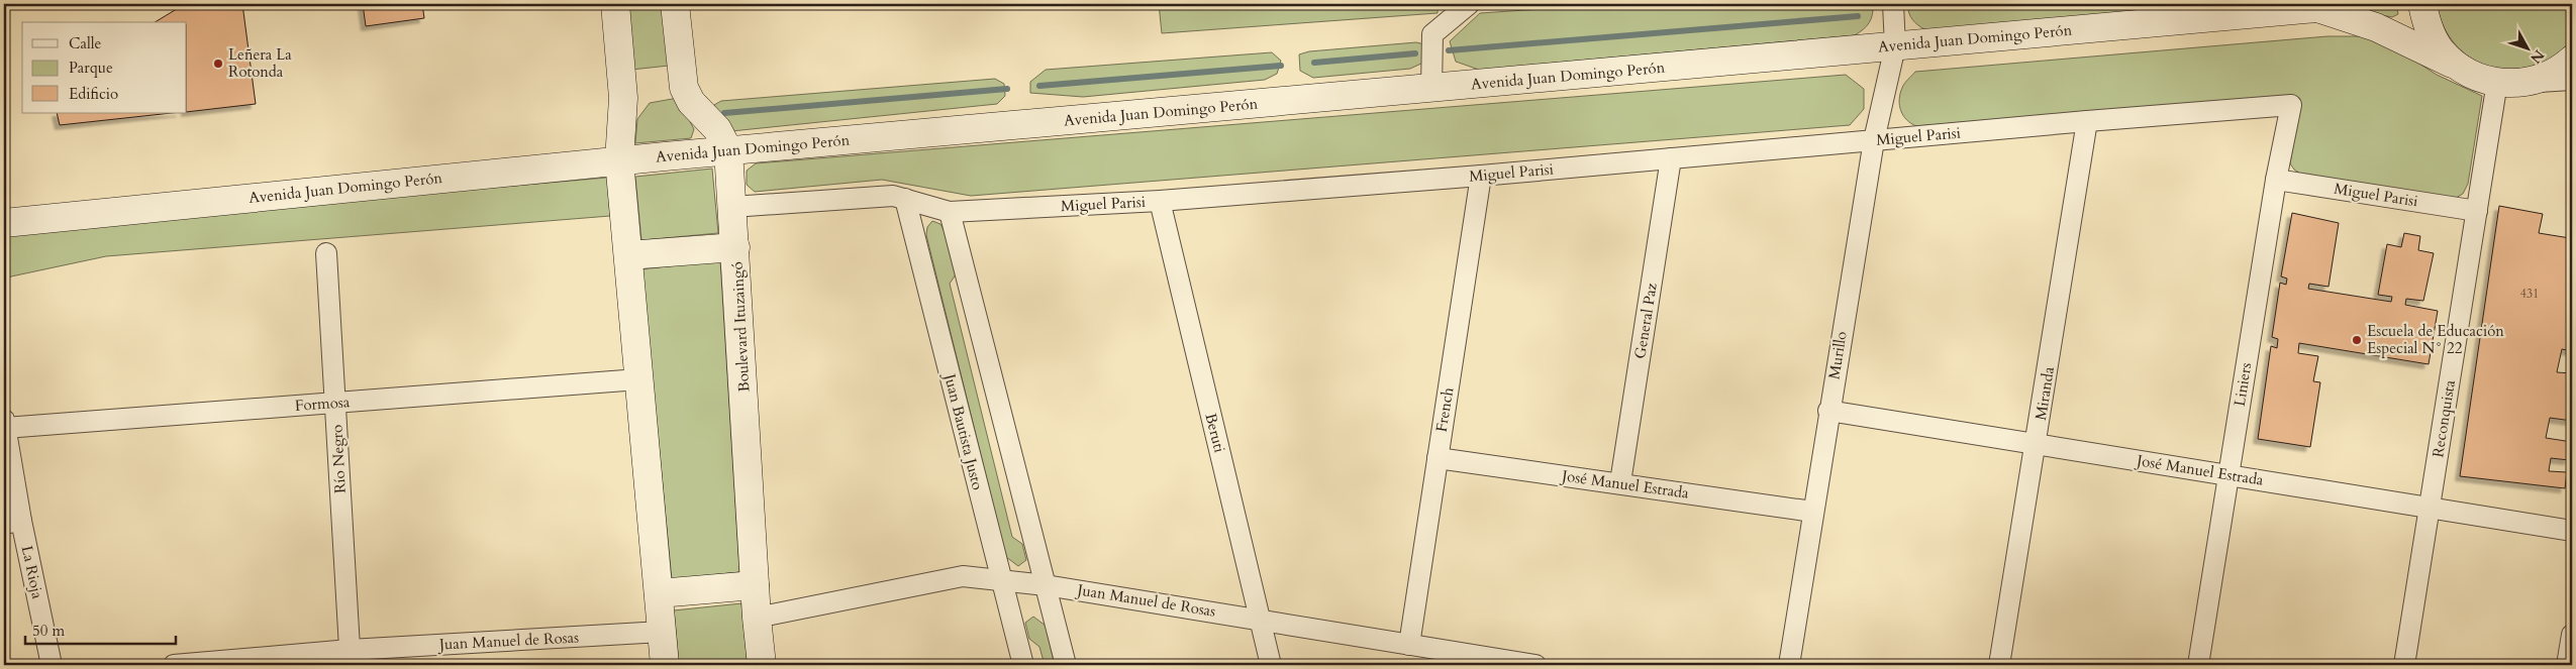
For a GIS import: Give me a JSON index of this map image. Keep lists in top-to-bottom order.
{
  "streets": {
    "main road": ["Avenida Juan Domingo Perón", "Boulevard Ituzaingó"],
    "street": [
      "Miguel Parisi",
      "General Paz",
      "Murillo",
      "Liniers",
      "Miranda",
      "Formosa",
      "French",
      "Reconquista",
      "Juan Bautista Justo",
      "Beruti",
      "Río Negro",
      "José Manuel Estrada",
      "La Rioja",
      "Juan Manuel de Rosas"
    ]
  },
  "crossings": [
    ["Avenida Juan Domingo Perón", "Boulevard Ituzaingó"],
    ["Avenida Juan Domingo Perón", "Murillo"],
    ["Avenida Juan Domingo Perón", "Reconquista"],
    ["Miguel Parisi", "General Paz"],
    ["Miguel Parisi", "Boulevard Ituzaingó"],
    ["Miguel Parisi", "Murillo"],
    ["Miguel Parisi", "Liniers"],
    ["Miguel Parisi", "Miranda"],
    ["Miguel Parisi", "French"],
    ["Miguel Parisi", "Reconquista"],
    ["Miguel Parisi", "Juan Bautista Justo"],
    ["Miguel Parisi", "Beruti"],
    ["General Paz", "José Manuel Estrada"],
    ["Boulevard Ituzaingó", "Juan Manuel de Rosas"],
    ["Murillo", "José Manuel Estrada"],
    ["Liniers", "José Manuel Estrada"],
    ["Miranda", "José Manuel Estrada"],
    ["Formosa", "Río Negro"],
    ["Formosa", "La Rioja"],
    ["French", "José Manuel Estrada"],
    ["French", "Juan Manuel de Rosas"],
    ["Reconquista", "José Manuel Estrada"],
    ["Juan Bautista Justo", "Juan Manuel de Rosas"],
    ["Beruti", "Juan Manuel de Rosas"],
    ["Río Negro", "Juan Manuel de Rosas"]
  ],
  "places": ["Leñera La Rotonda", "Escuela de Educación Especial N° 22"],
  "house_numbers": ["431"],
  "legend": ["Calle", "Parque", "Edificio"],
  "scale_bar": "50 m",
  "north": "bottom right"
}
